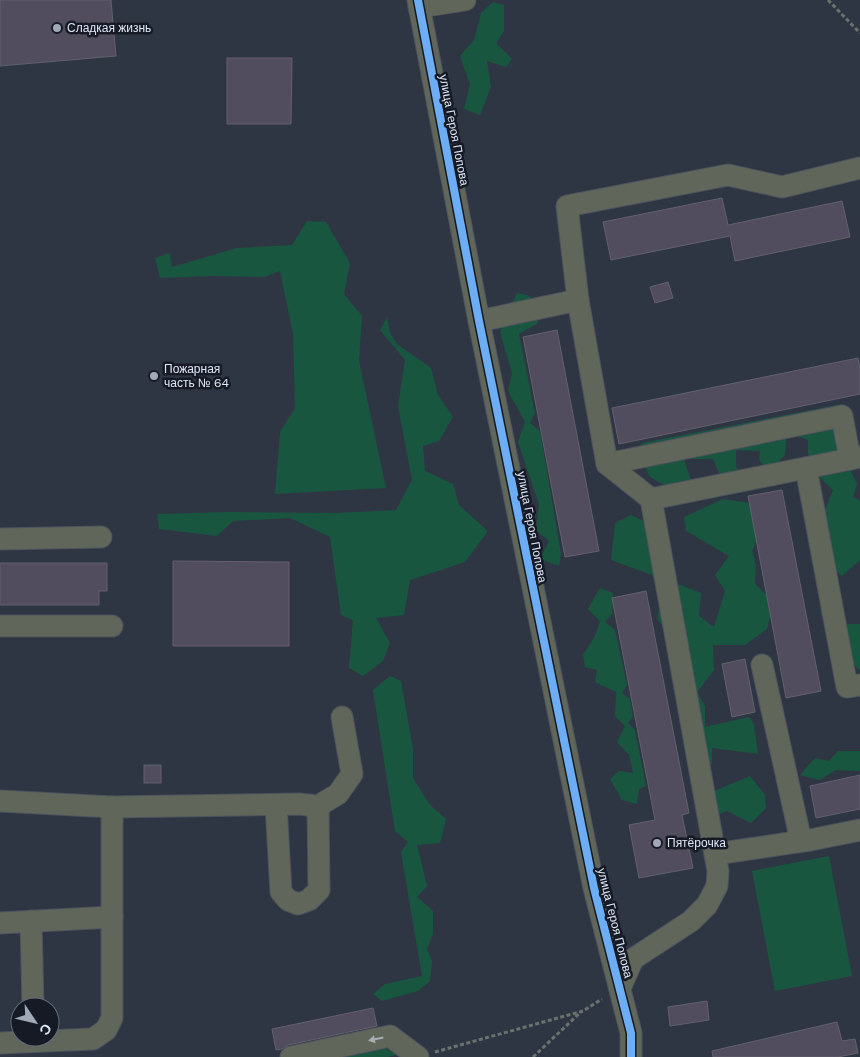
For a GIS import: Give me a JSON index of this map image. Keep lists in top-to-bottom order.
{
  "streets": {
    "street": ["улица Героя Попова"]
  },
  "places": ["Сладкая жизнь", "Пожарная часть № 64", "Пятёрочка"],
  "north": "bottom right"
}
